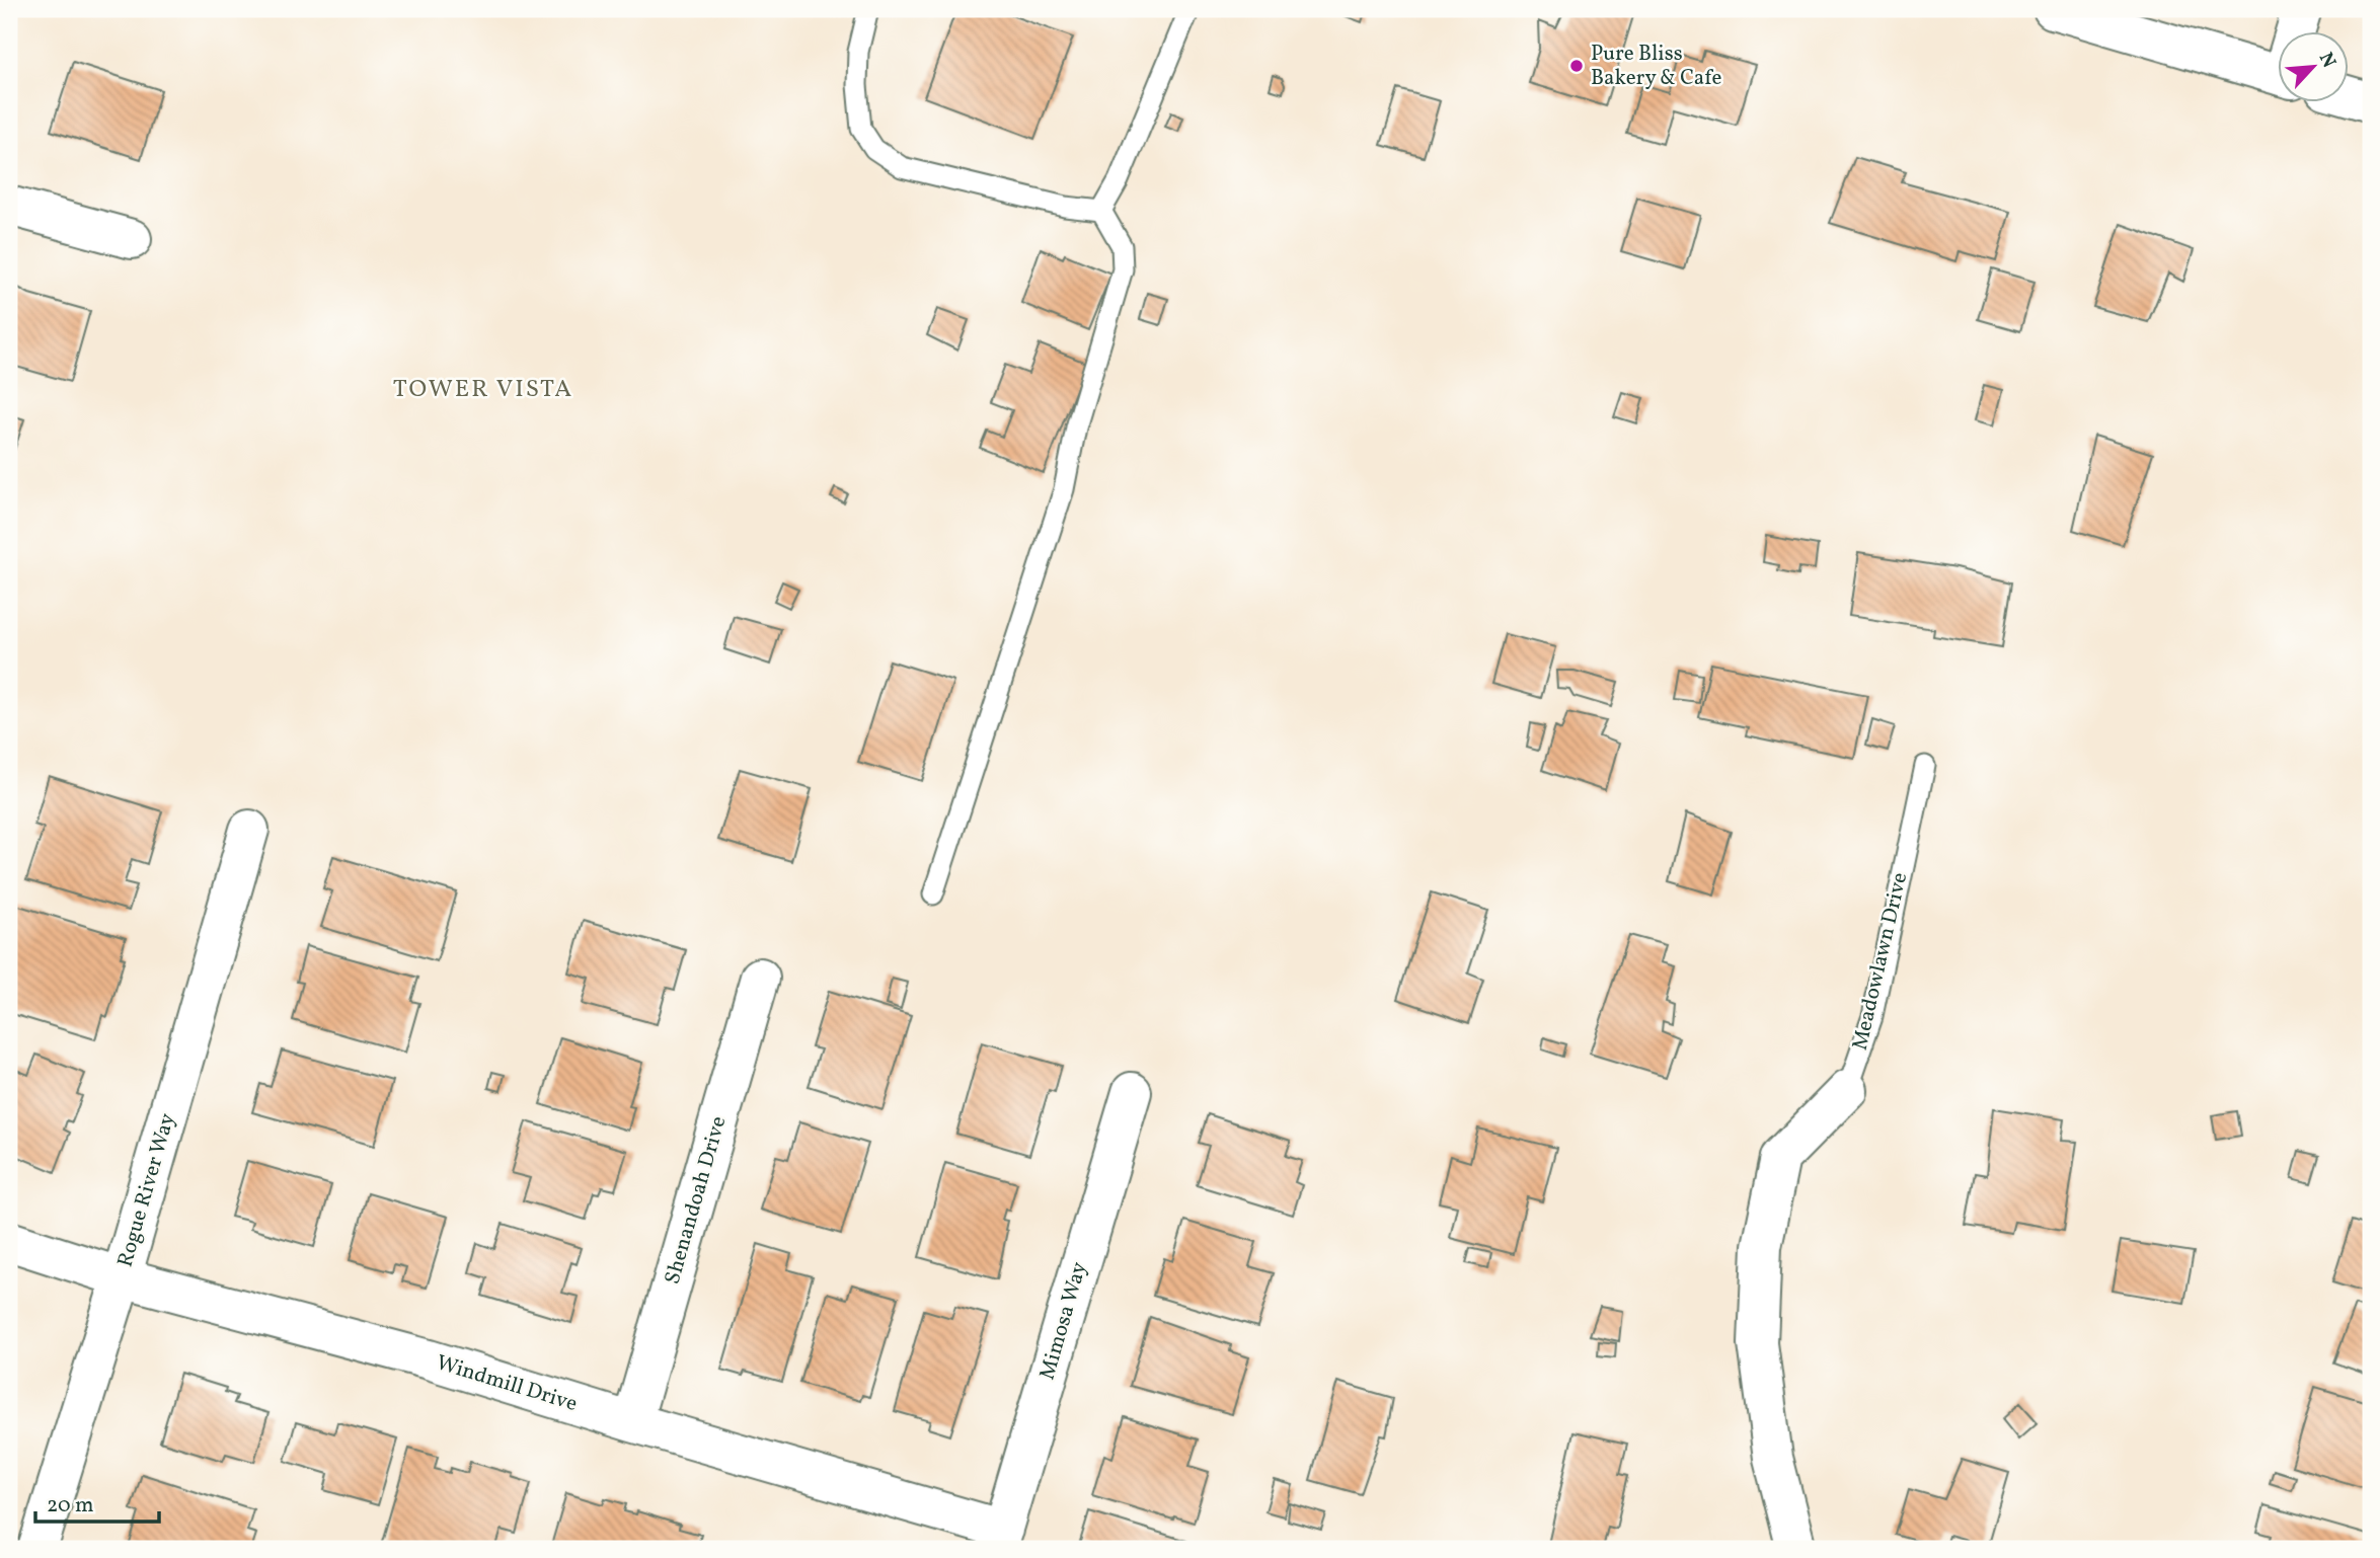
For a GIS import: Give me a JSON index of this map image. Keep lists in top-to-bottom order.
{
  "streets": {
    "street": [
      "Meadowlawn Drive",
      "Rogue River Way",
      "Shenandoah Drive",
      "Mimosa Way",
      "Windmill Drive"
    ]
  },
  "crossings": [
    ["Rogue River Way", "Windmill Drive"],
    ["Shenandoah Drive", "Windmill Drive"],
    ["Mimosa Way", "Windmill Drive"]
  ],
  "districts": ["TOWER VISTA"],
  "places": ["Pure Bliss Bakery & Cafe"],
  "scale_bar": "20 m",
  "north": "top right"
}
